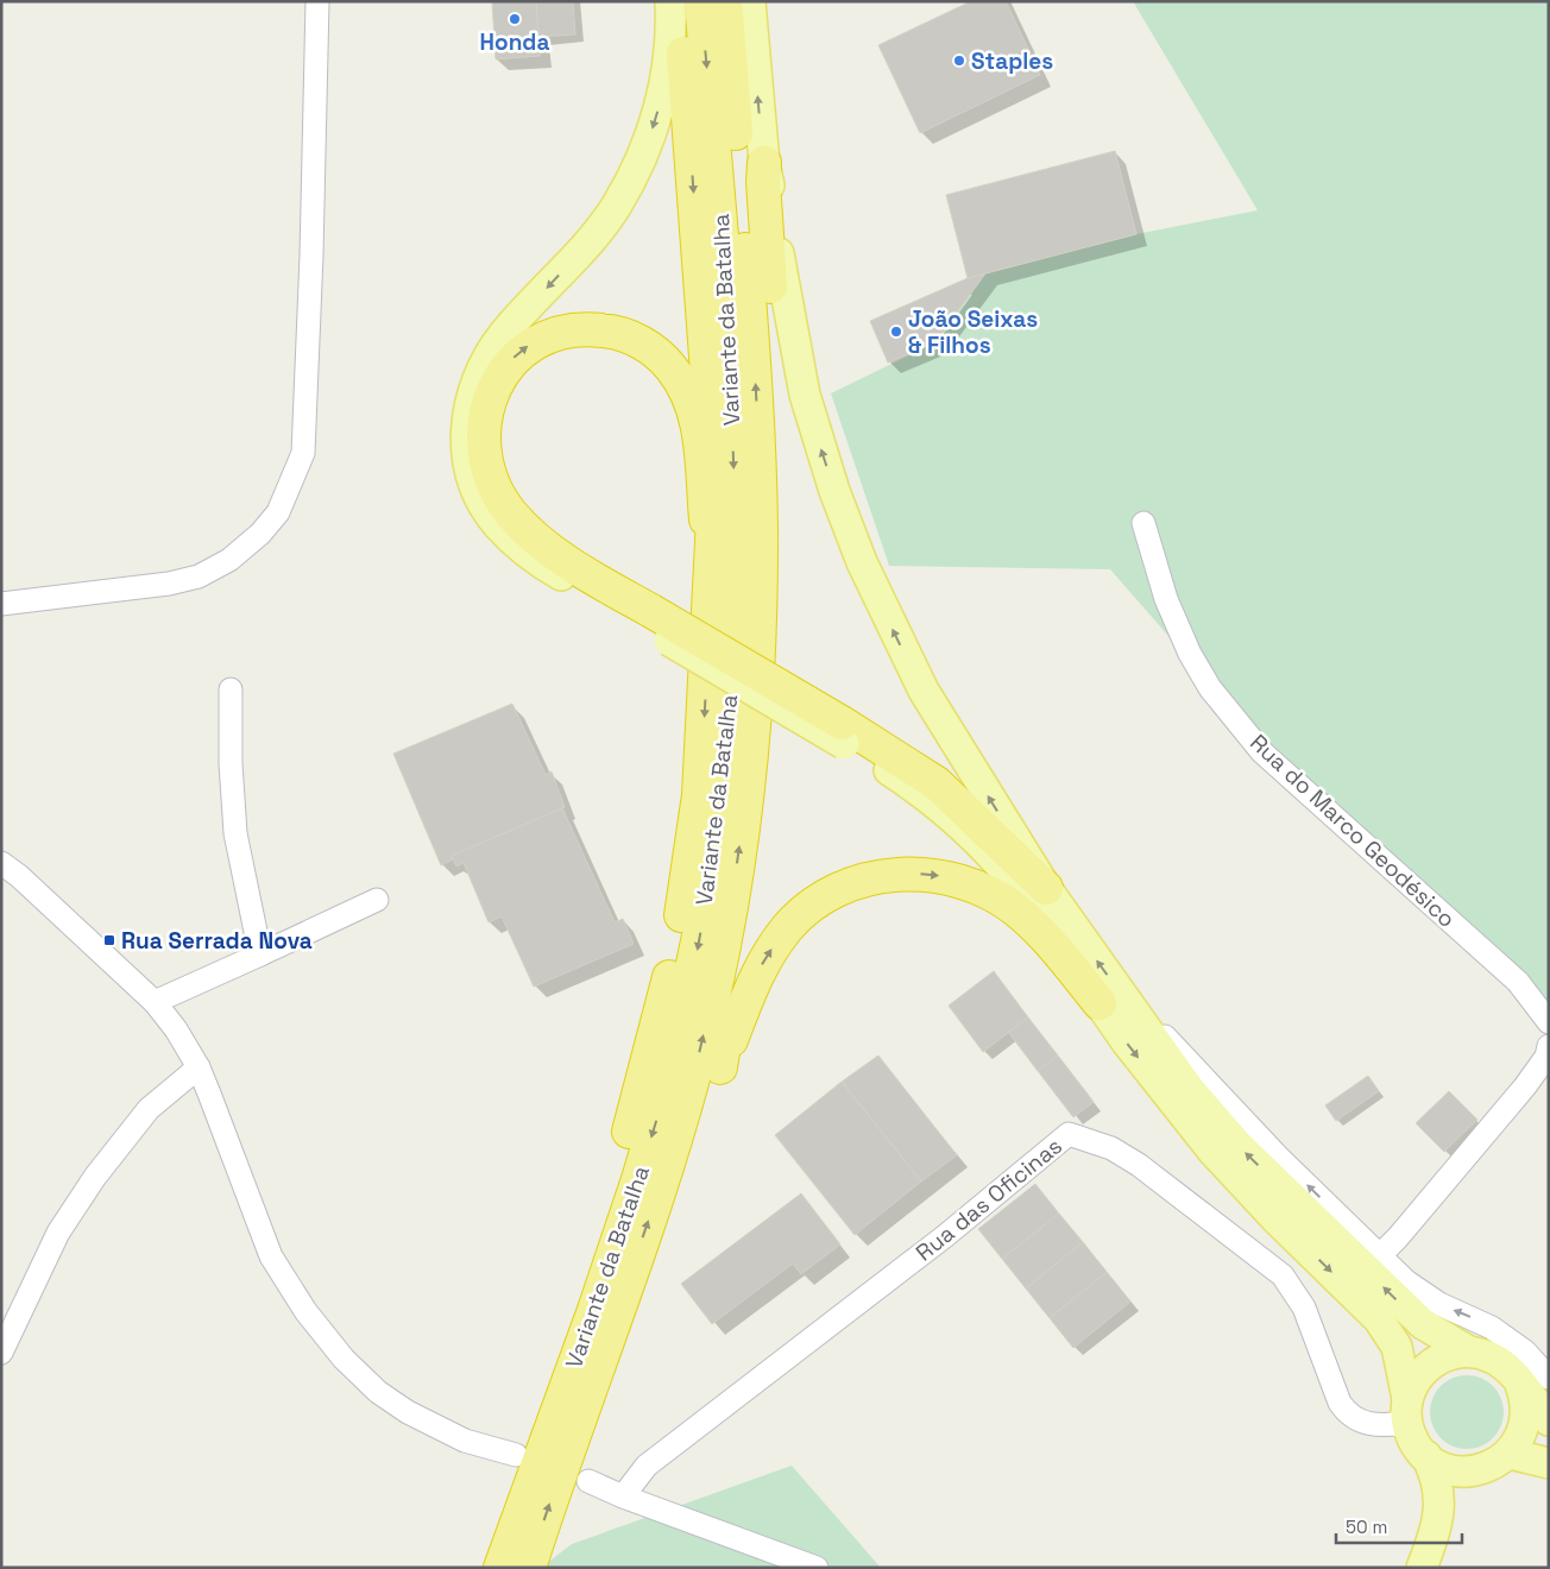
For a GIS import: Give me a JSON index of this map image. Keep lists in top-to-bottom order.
{
  "streets": {
    "highway": ["Variante da Batalha"],
    "street": ["Rua do Marco Geodésico", "Rua das Oficinas"]
  },
  "places": {
    "other": ["Honda", "Staples", "João Seixas & Filhos"],
    "transit": ["Rua Serrada Nova"]
  },
  "scale_bar": "50 m"
}
